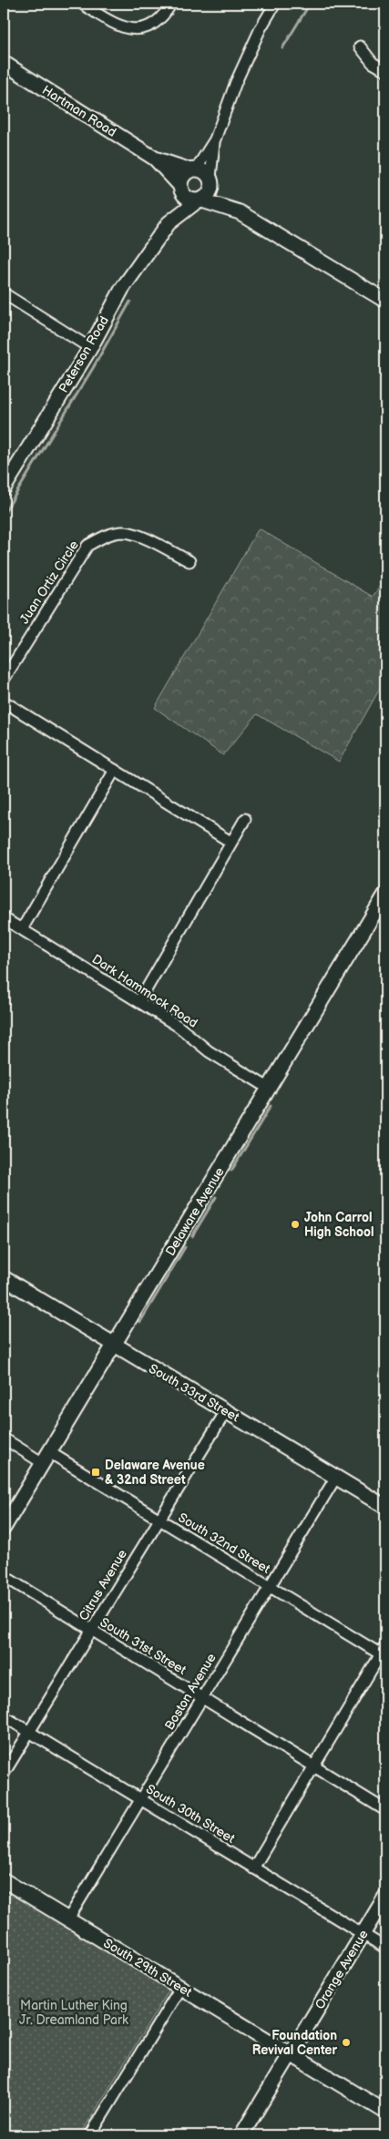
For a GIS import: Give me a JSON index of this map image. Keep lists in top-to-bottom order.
{
  "streets": {
    "street": [
      "Hartman Road",
      "Peterson Road",
      "Juan Ortiz Circle",
      "Dark Hammock Road",
      "Delaware Avenue",
      "South 33rd Street",
      "South 32nd Street",
      "Citrus Avenue",
      "South 31st Street",
      "Boston Avenue",
      "South 30th Street",
      "South 29th Street",
      "Orange Avenue"
    ]
  },
  "crossings": [
    ["Hartman Road", "Peterson Road"],
    ["Dark Hammock Road", "Delaware Avenue"],
    ["Delaware Avenue", "South 33rd Street"],
    ["Delaware Avenue", "South 32nd Street"],
    ["South 33rd Street", "Citrus Avenue"],
    ["South 33rd Street", "Boston Avenue"],
    ["South 32nd Street", "Citrus Avenue"],
    ["South 32nd Street", "Boston Avenue"],
    ["Citrus Avenue", "South 31st Street"],
    ["Citrus Avenue", "South 30th Street"],
    ["South 31st Street", "Boston Avenue"],
    ["Boston Avenue", "South 30th Street"],
    ["Boston Avenue", "South 29th Street"],
    ["South 30th Street", "Orange Avenue"],
    ["South 29th Street", "Orange Avenue"]
  ],
  "parks": ["Martin Luther King Jr. Dreamland Park"],
  "places": {
    "other": ["John Carrol High School", "Foundation Revival Center"],
    "transit": ["Delaware Avenue & 32nd Street"]
  }
}
